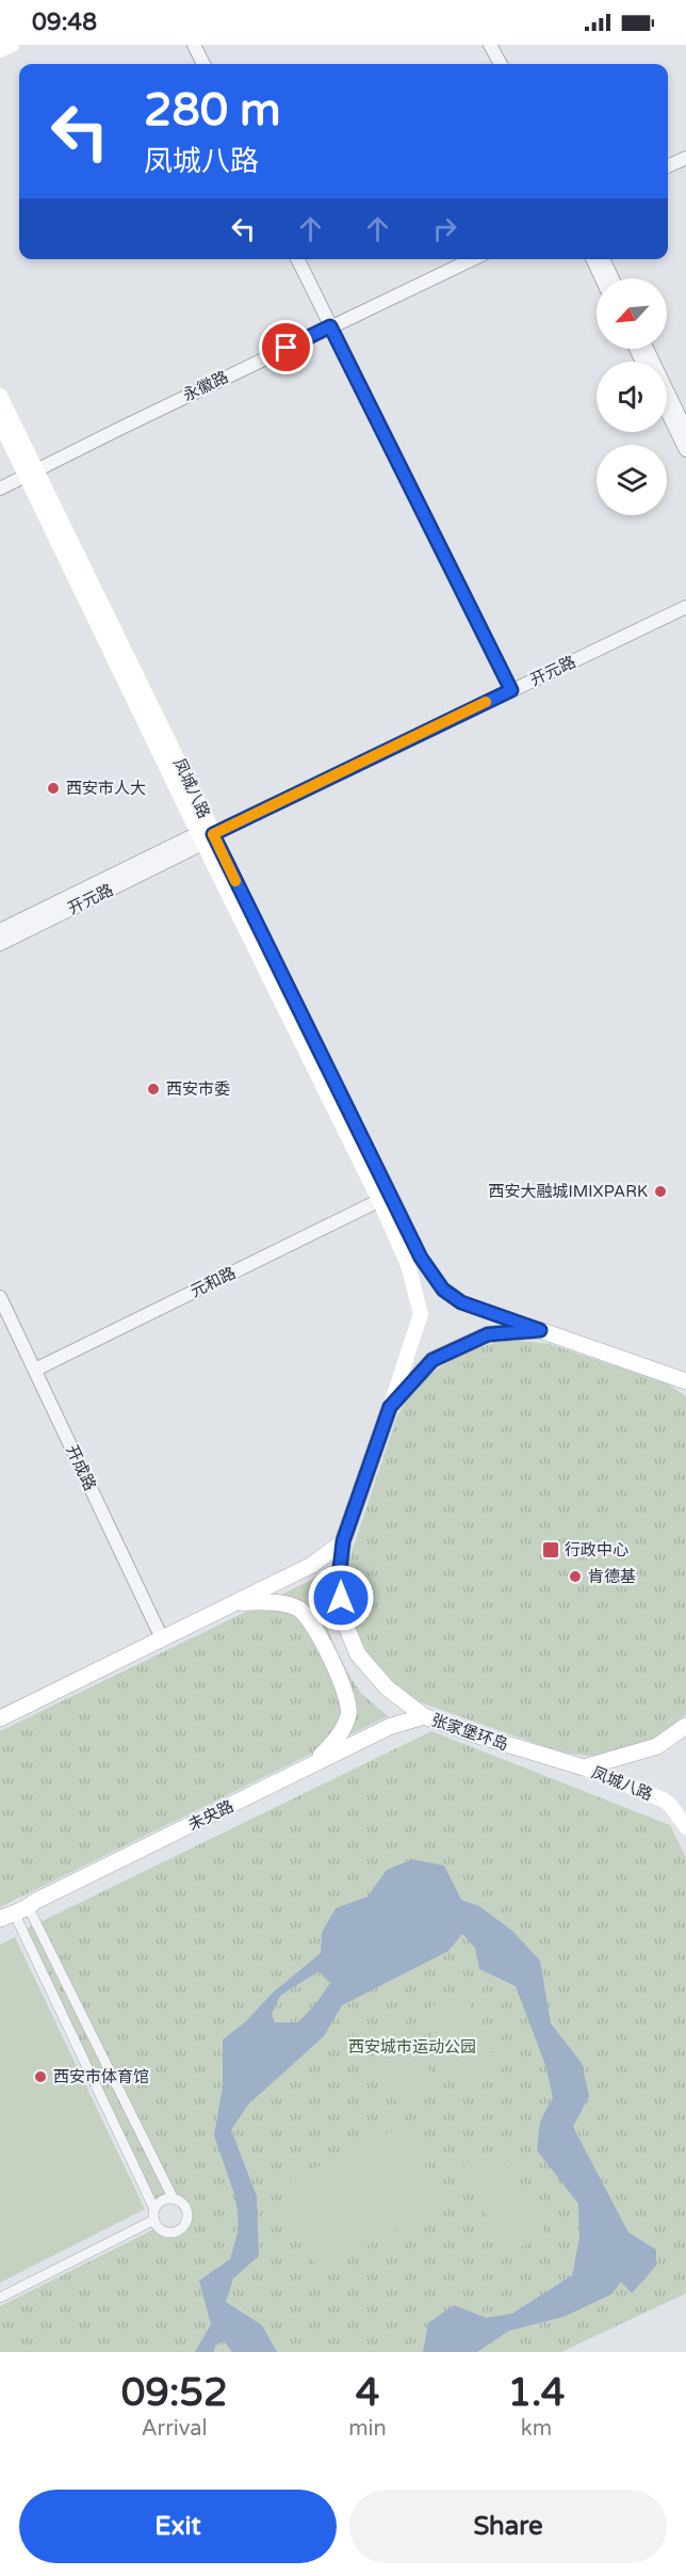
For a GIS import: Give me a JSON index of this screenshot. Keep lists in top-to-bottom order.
{
  "streets": {
    "main road": ["凤城八路", "张家堡环岛", "未央路"],
    "street": [
      "永徽路",
      "开元路",
      "元和路",
      "开成路"
    ]
  },
  "crossings": [
    ["永徽路", "凤城八路"],
    ["开元路", "凤城八路"],
    ["凤城八路", "元和路"],
    ["凤城八路", "张家堡环岛"],
    ["元和路", "开成路"],
    ["张家堡环岛", "未央路"]
  ],
  "parks": ["西安城市运动公园"],
  "places": {
    "other": [
      "西安市人大",
      "西安市委",
      "西安大融城IMIXPARK",
      "肯德基",
      "西安市体育馆"
    ],
    "transit": ["行政中心"]
  },
  "north": "bottom left",
  "page": {
    "status": "09:48",
    "turn": ["280 m", "凤城八路"],
    "eta": [
      "09:52",
      "Arrival",
      "4",
      "min",
      "1.4",
      "km"
    ],
    "buttons": ["Exit", "Share"]
  }
}
